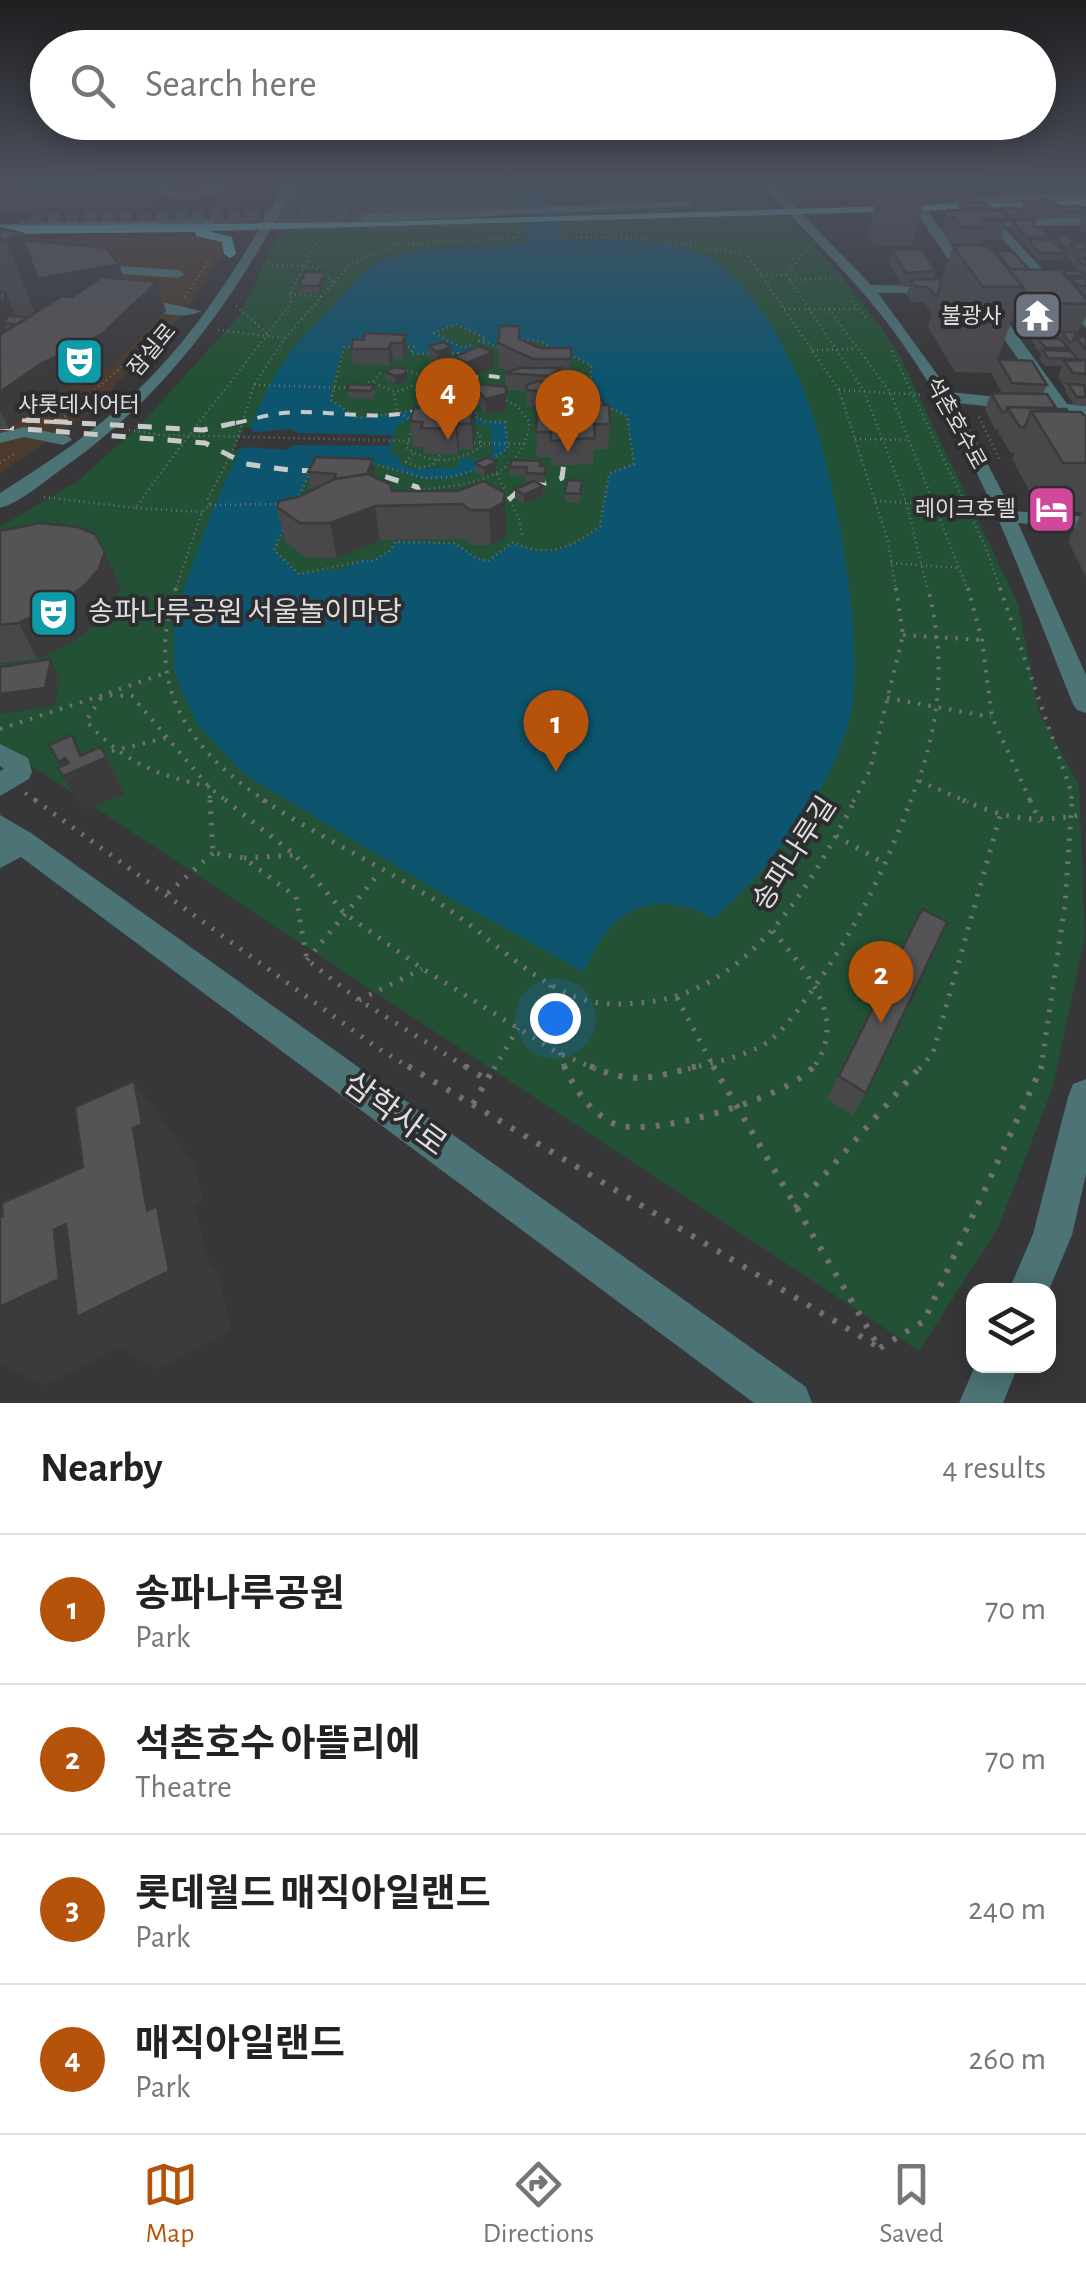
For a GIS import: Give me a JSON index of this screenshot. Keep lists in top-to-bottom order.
{
  "streets": {
    "street": ["잠실로", "석촌호수로", "삼학사로"],
    "path": ["송파나루길"]
  },
  "places": {
    "temple": ["불광사"],
    "theatre": ["샤롯데시어터", "송파나루공원 서울놀이마당"],
    "hotel": ["레이크호텔"]
  },
  "page": {
    "search": "Search here",
    "pins": [
      "4",
      "3",
      "1",
      "2"
    ],
    "heading": ["Nearby", "4 results"],
    "list": [
      {
        "mark": "1",
        "name": "송파나루공원",
        "note": "Park",
        "value": "70 m"
      },
      {
        "mark": "2",
        "name": "석촌호수 아뜰리에",
        "note": "Theatre",
        "value": "70 m"
      },
      {
        "mark": "3",
        "name": "롯데월드 매직아일랜드",
        "note": "Park",
        "value": "240 m"
      },
      {
        "mark": "4",
        "name": "매직아일랜드",
        "note": "Park",
        "value": "260 m"
      }
    ],
    "nav": ["Map", "Directions", "Saved"]
  }
}
